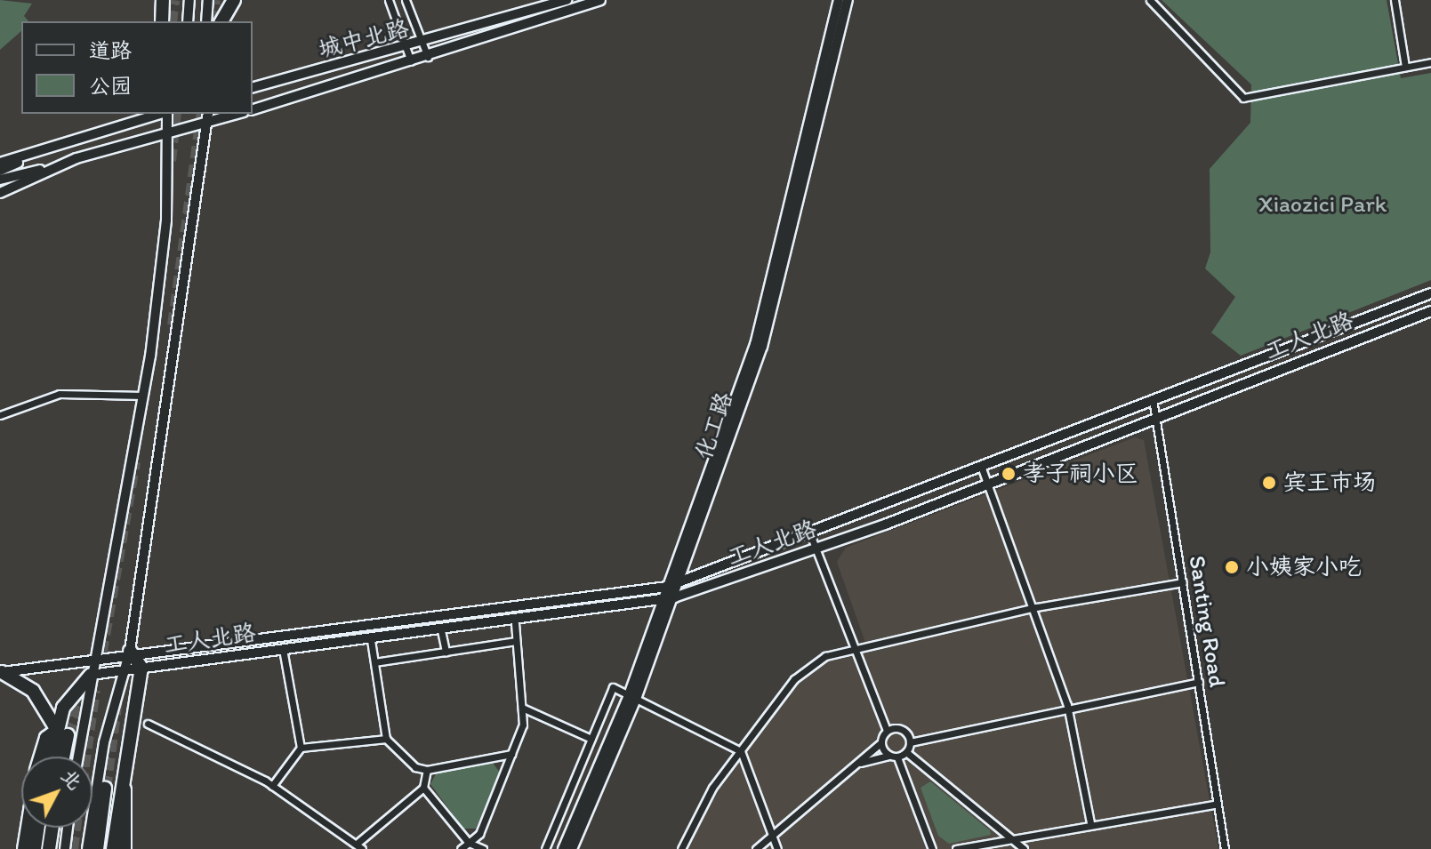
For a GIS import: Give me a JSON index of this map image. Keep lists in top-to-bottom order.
{
  "streets": {
    "street": [
      "城中北路",
      "工人北路",
      "化工路",
      "Santing Road"
    ]
  },
  "crossings": [
    ["工人北路", "化工路"],
    ["工人北路", "Santing Road"]
  ],
  "parks": ["Xiaozici Park"],
  "places": ["孝子祠小区", "宾王市场", "小姨家小吃"],
  "legend": ["道路", "公园"],
  "north": "top right"
}
